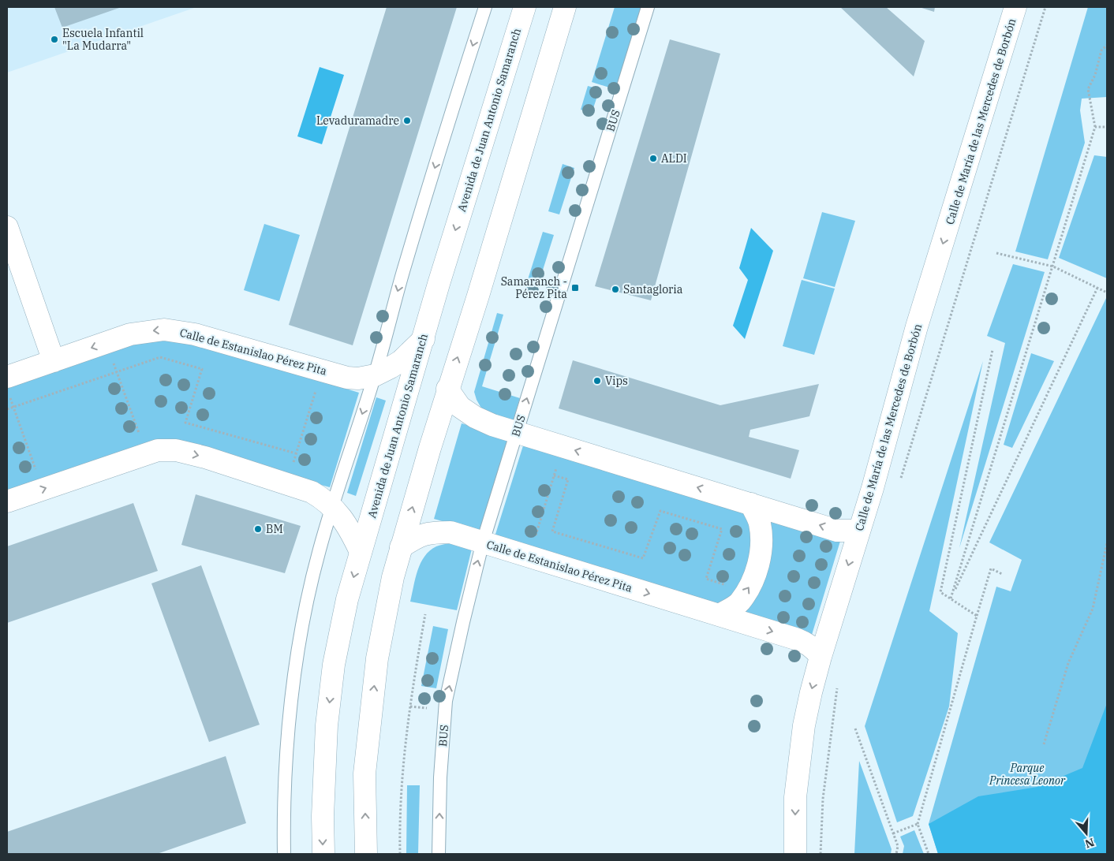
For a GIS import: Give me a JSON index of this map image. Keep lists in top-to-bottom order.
{
  "streets": {
    "street": ["Avenida de Juan Antonio Samaranch", "Calle de María de las Mercedes de Borbón", "Calle de Estanislao Pérez Pita"],
    "lane": ["BUS"]
  },
  "crossings": [
    ["Avenida de Juan Antonio Samaranch", "Calle de Estanislao Pérez Pita"],
    ["BUS", "Calle de Estanislao Pérez Pita"],
    ["Calle de María de las Mercedes de Borbón", "Calle de Estanislao Pérez Pita"]
  ],
  "one_way": ["BUS", "Calle de María de las Mercedes de Borbón"],
  "parks": ["Parque Princesa Leonor"],
  "places": {
    "other": [
      "Escuela Infantil \"La Mudarra\"",
      "Levaduramadre",
      "ALDI",
      "Santagloria",
      "Vips",
      "BM"
    ],
    "transit": ["Samaranch - Pérez Pita"]
  },
  "north": "bottom"
}
